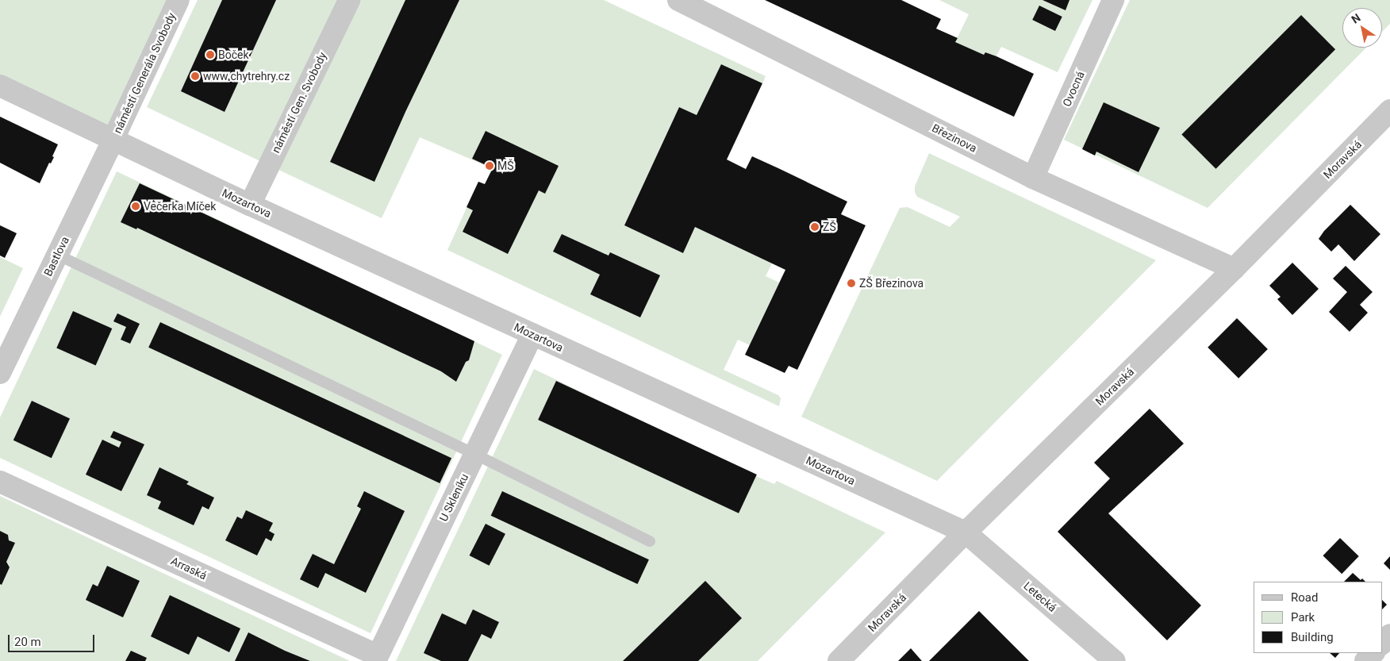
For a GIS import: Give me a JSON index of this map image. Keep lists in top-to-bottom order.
{
  "streets": {
    "street": [
      "náměstí Generála Svobody",
      "Ovocná",
      "náměstí Gen. Svobody",
      "Březinova",
      "Moravská",
      "Mozartova",
      "Bastlova",
      "U Skleníku",
      "Arraská",
      "Letecká"
    ]
  },
  "crossings": [
    ["náměstí Generála Svobody", "Mozartova"],
    ["náměstí Generála Svobody", "Bastlova"],
    ["Ovocná", "Březinova"],
    ["náměstí Gen. Svobody", "Mozartova"],
    ["Březinova", "Moravská"],
    ["Moravská", "Mozartova"],
    ["Moravská", "Letecká"],
    ["Mozartova", "Bastlova"],
    ["Mozartova", "U Skleníku"],
    ["Mozartova", "Letecká"],
    ["U Skleníku", "Arraská"]
  ],
  "places": [
    "Boček",
    "www.chytrehry.cz",
    "MŠ",
    "Večerka Míček",
    "ZŠ",
    "ZŠ Březinova"
  ],
  "legend": ["Road", "Park", "Building"],
  "scale_bar": "20 m",
  "north": "top left"
}
